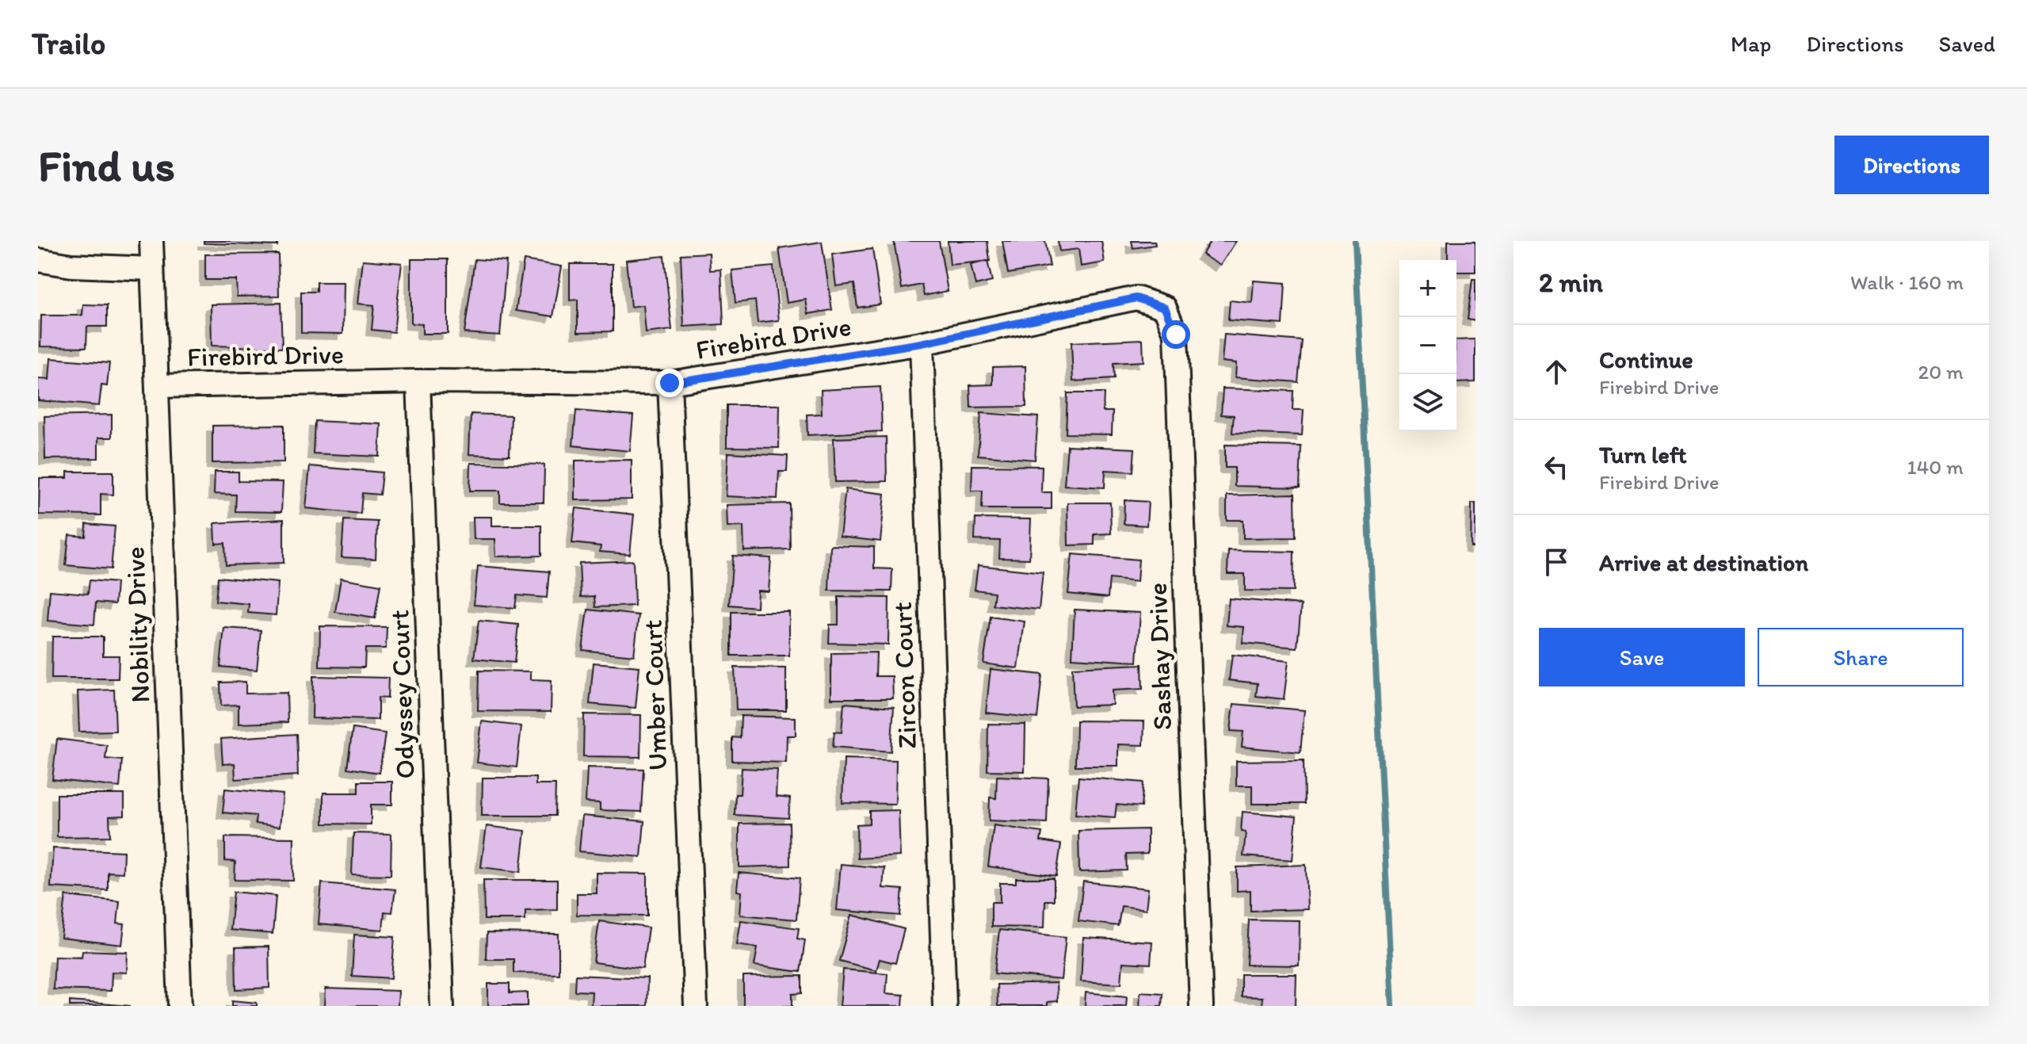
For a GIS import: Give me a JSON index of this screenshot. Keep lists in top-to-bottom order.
{
  "streets": {
    "street": [
      "Firebird Drive",
      "Nobility Drive",
      "Sashay Drive",
      "Zircon Court",
      "Odyssey Court",
      "Umber Court"
    ]
  },
  "crossings": [
    ["Firebird Drive", "Nobility Drive"],
    ["Firebird Drive", "Sashay Drive"],
    ["Firebird Drive", "Zircon Court"],
    ["Firebird Drive", "Odyssey Court"],
    ["Firebird Drive", "Umber Court"]
  ],
  "page": {
    "header": "Trailo",
    "nav": ["Map", "Directions", "Saved"],
    "buttons": [
      "Directions",
      ["Save", "Share"]
    ],
    "title": "Find us",
    "heading": ["2 min", "Walk · 160 m"],
    "map_buttons": ["+", "−"],
    "list": [
      ["Continue", "Firebird Drive", "20 m"],
      ["Turn left", "Firebird Drive", "140 m"],
      "Arrive at destination"
    ]
  }
}
